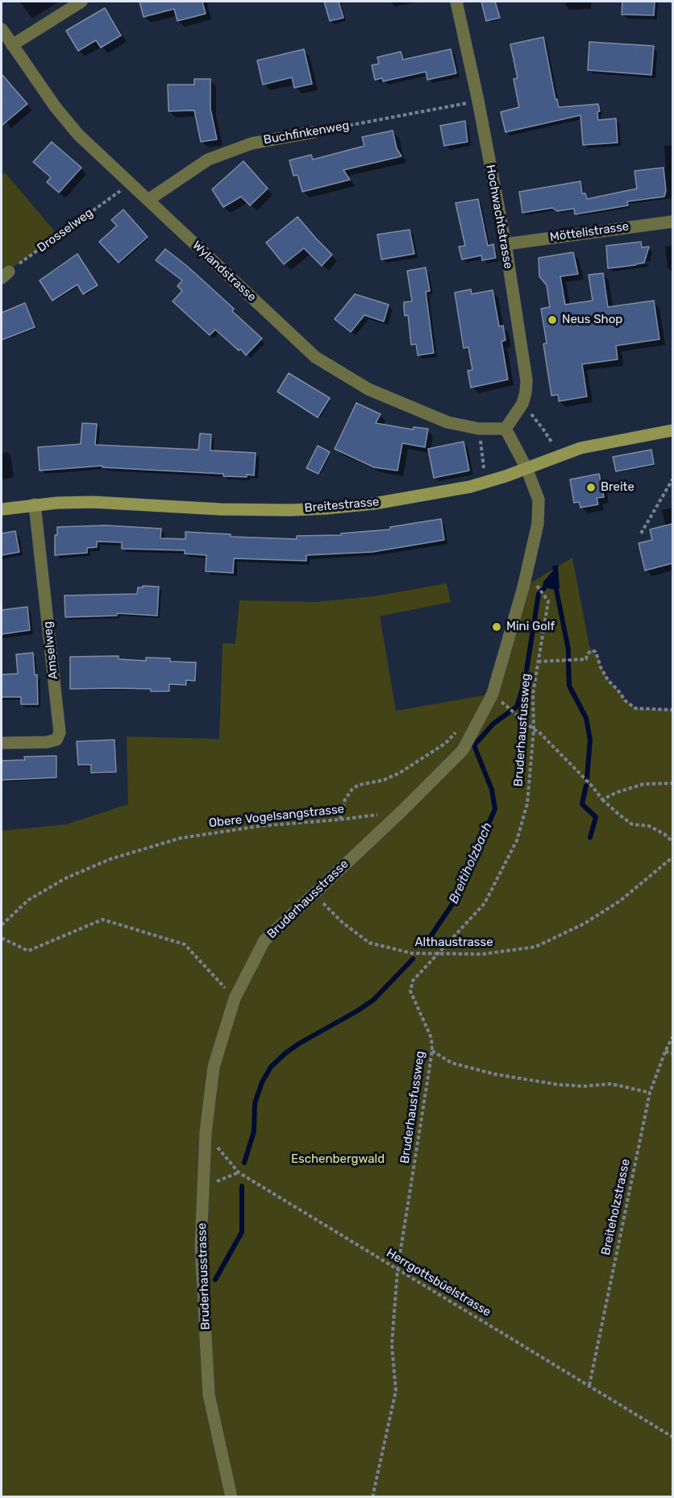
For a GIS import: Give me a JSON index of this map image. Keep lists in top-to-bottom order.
{
  "streets": {
    "main road": ["Breitestrasse"],
    "street": [
      "Buchfinkenweg",
      "Hochwachtstrasse",
      "Möttelistrasse",
      "Wylandstrasse",
      "Amselweg",
      "Bruderhausstrasse"
    ],
    "path": [
      "Drosselweg",
      "Bruderhausfussweg",
      "Obere Vogelsangstrasse",
      "Althaustrasse",
      "Breiteholzstrasse",
      "Herrgottsbüelstrasse"
    ]
  },
  "crossings": [
    ["Buchfinkenweg", "Hochwachtstrasse"],
    ["Buchfinkenweg", "Wylandstrasse"],
    ["Hochwachtstrasse", "Möttelistrasse"],
    ["Hochwachtstrasse", "Wylandstrasse"],
    ["Hochwachtstrasse", "Bruderhausstrasse"],
    ["Drosselweg", "Wylandstrasse"],
    ["Wylandstrasse", "Bruderhausstrasse"],
    ["Breitestrasse", "Amselweg"],
    ["Breitestrasse", "Bruderhausstrasse"],
    ["Bruderhausfussweg", "Althaustrasse"],
    ["Bruderhausfussweg", "Herrgottsbüelstrasse"],
    ["Obere Vogelsangstrasse", "Bruderhausstrasse"],
    ["Bruderhausstrasse", "Althaustrasse"],
    ["Bruderhausstrasse", "Herrgottsbüelstrasse"],
    ["Breiteholzstrasse", "Herrgottsbüelstrasse"]
  ],
  "water": ["Breitiholzbach"],
  "parks": ["Eschenbergwald"],
  "places": ["Neus Shop", "Breite", "Mini Golf"]
}
